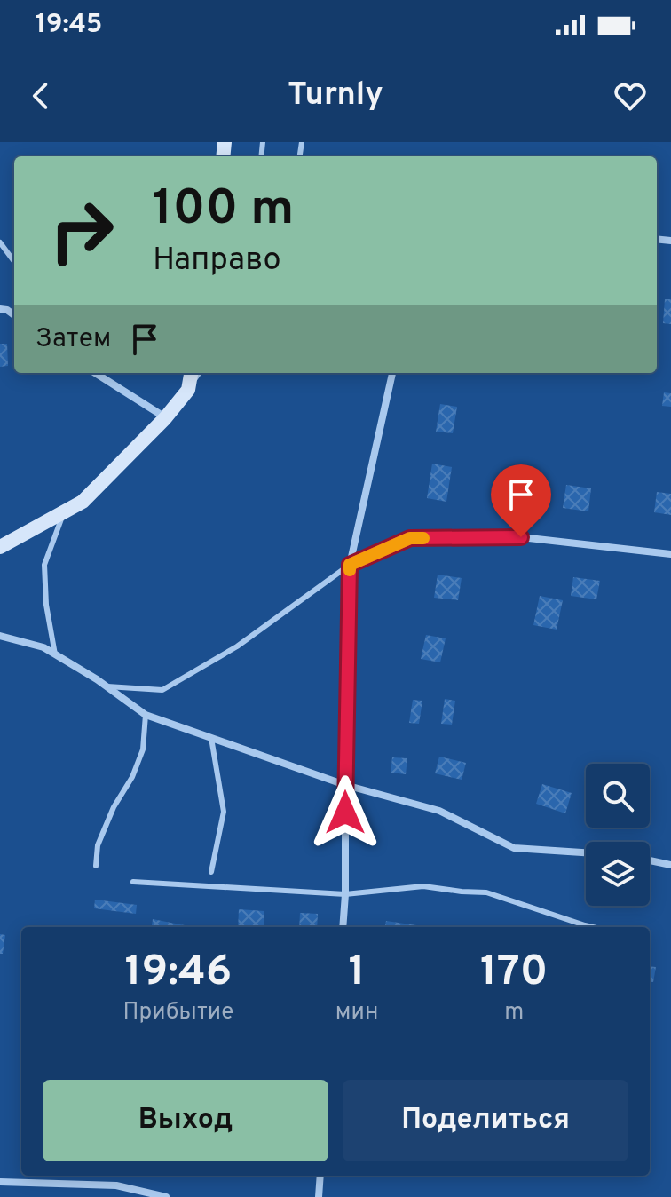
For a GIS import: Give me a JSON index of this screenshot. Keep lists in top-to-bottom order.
{
  "page": {
    "status": "19:45",
    "header": "Turnly",
    "turn": ["100 m", "Направо"],
    "then": "Затем",
    "eta": [
      "19:46",
      "Прибытие",
      "1",
      "мин",
      "170",
      "m"
    ],
    "buttons": ["Выход", "Поделиться"]
  }
}
